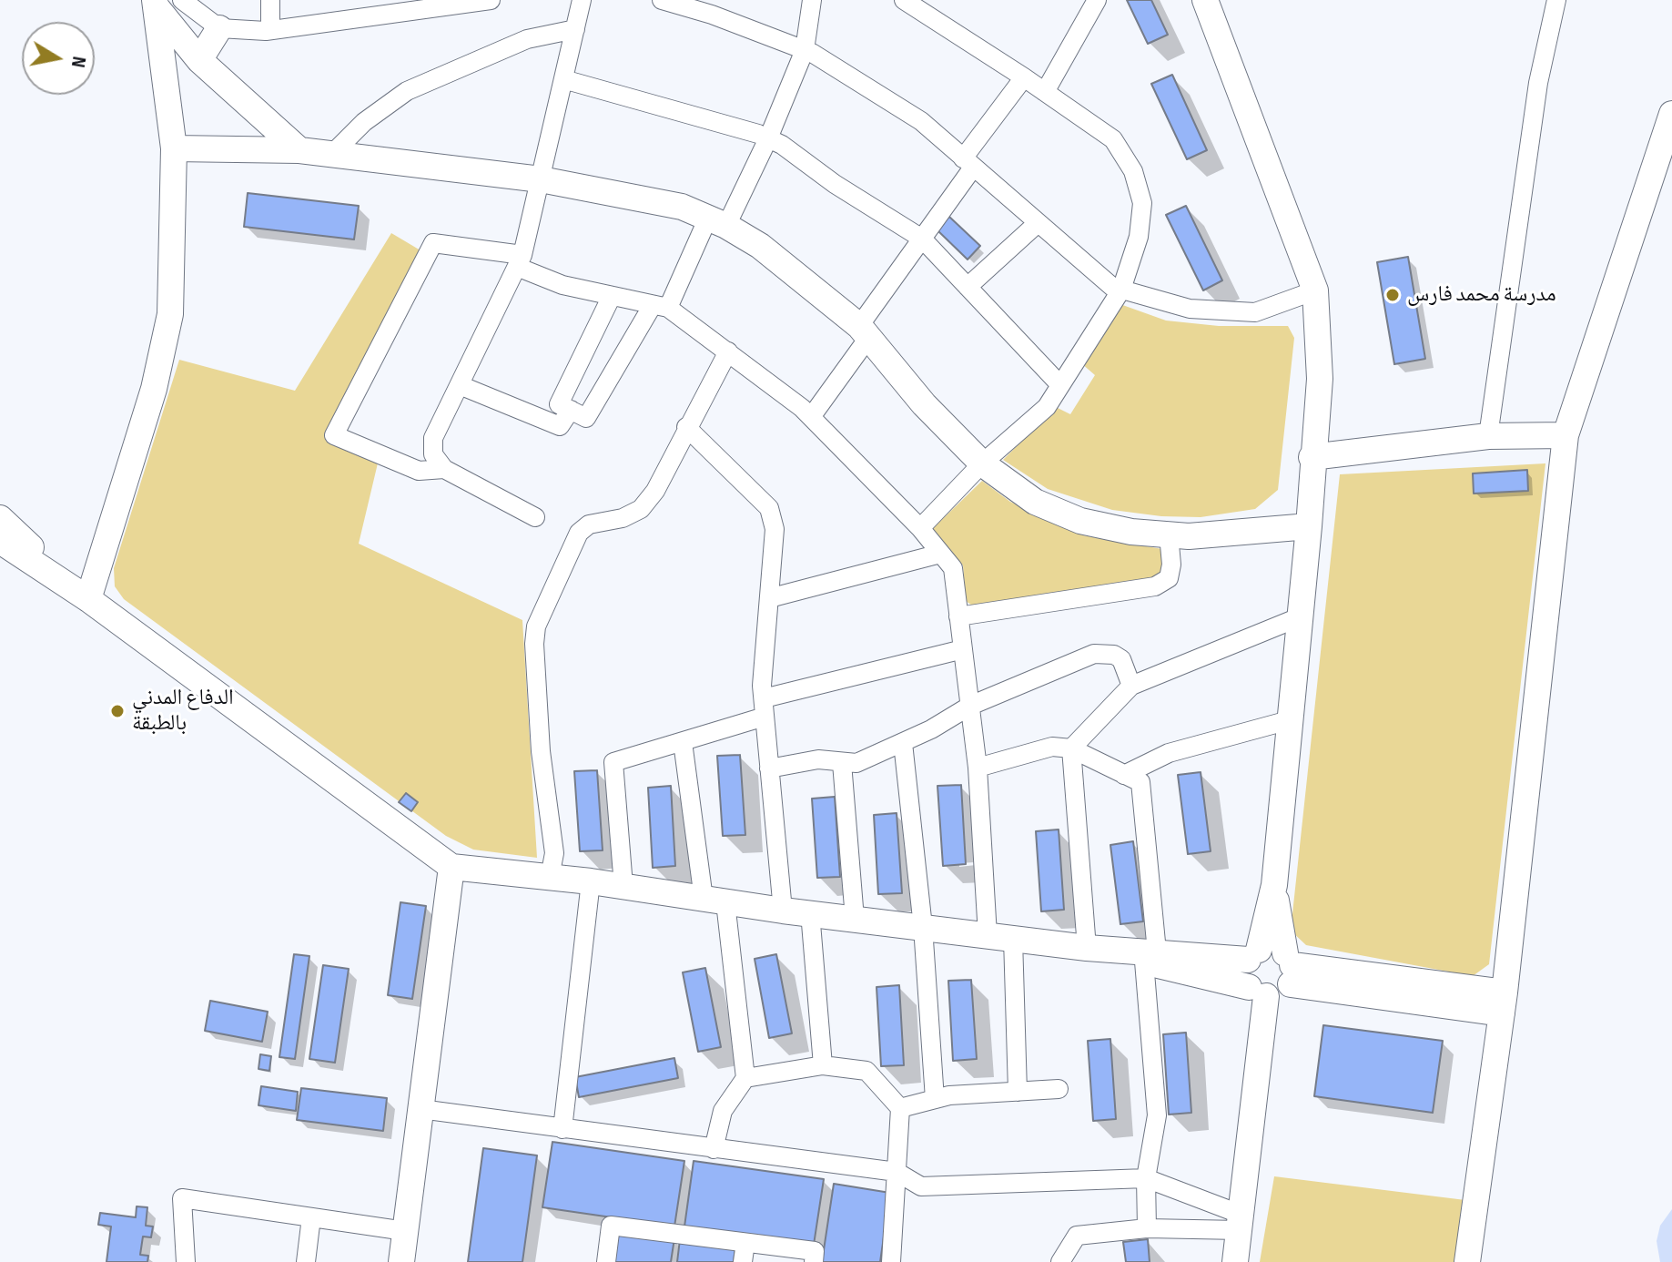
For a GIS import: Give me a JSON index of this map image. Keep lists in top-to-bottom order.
{
  "places": ["مدرسة محمد فارس", "الدفاع المدني بالطبقة"],
  "north": "right"
}
